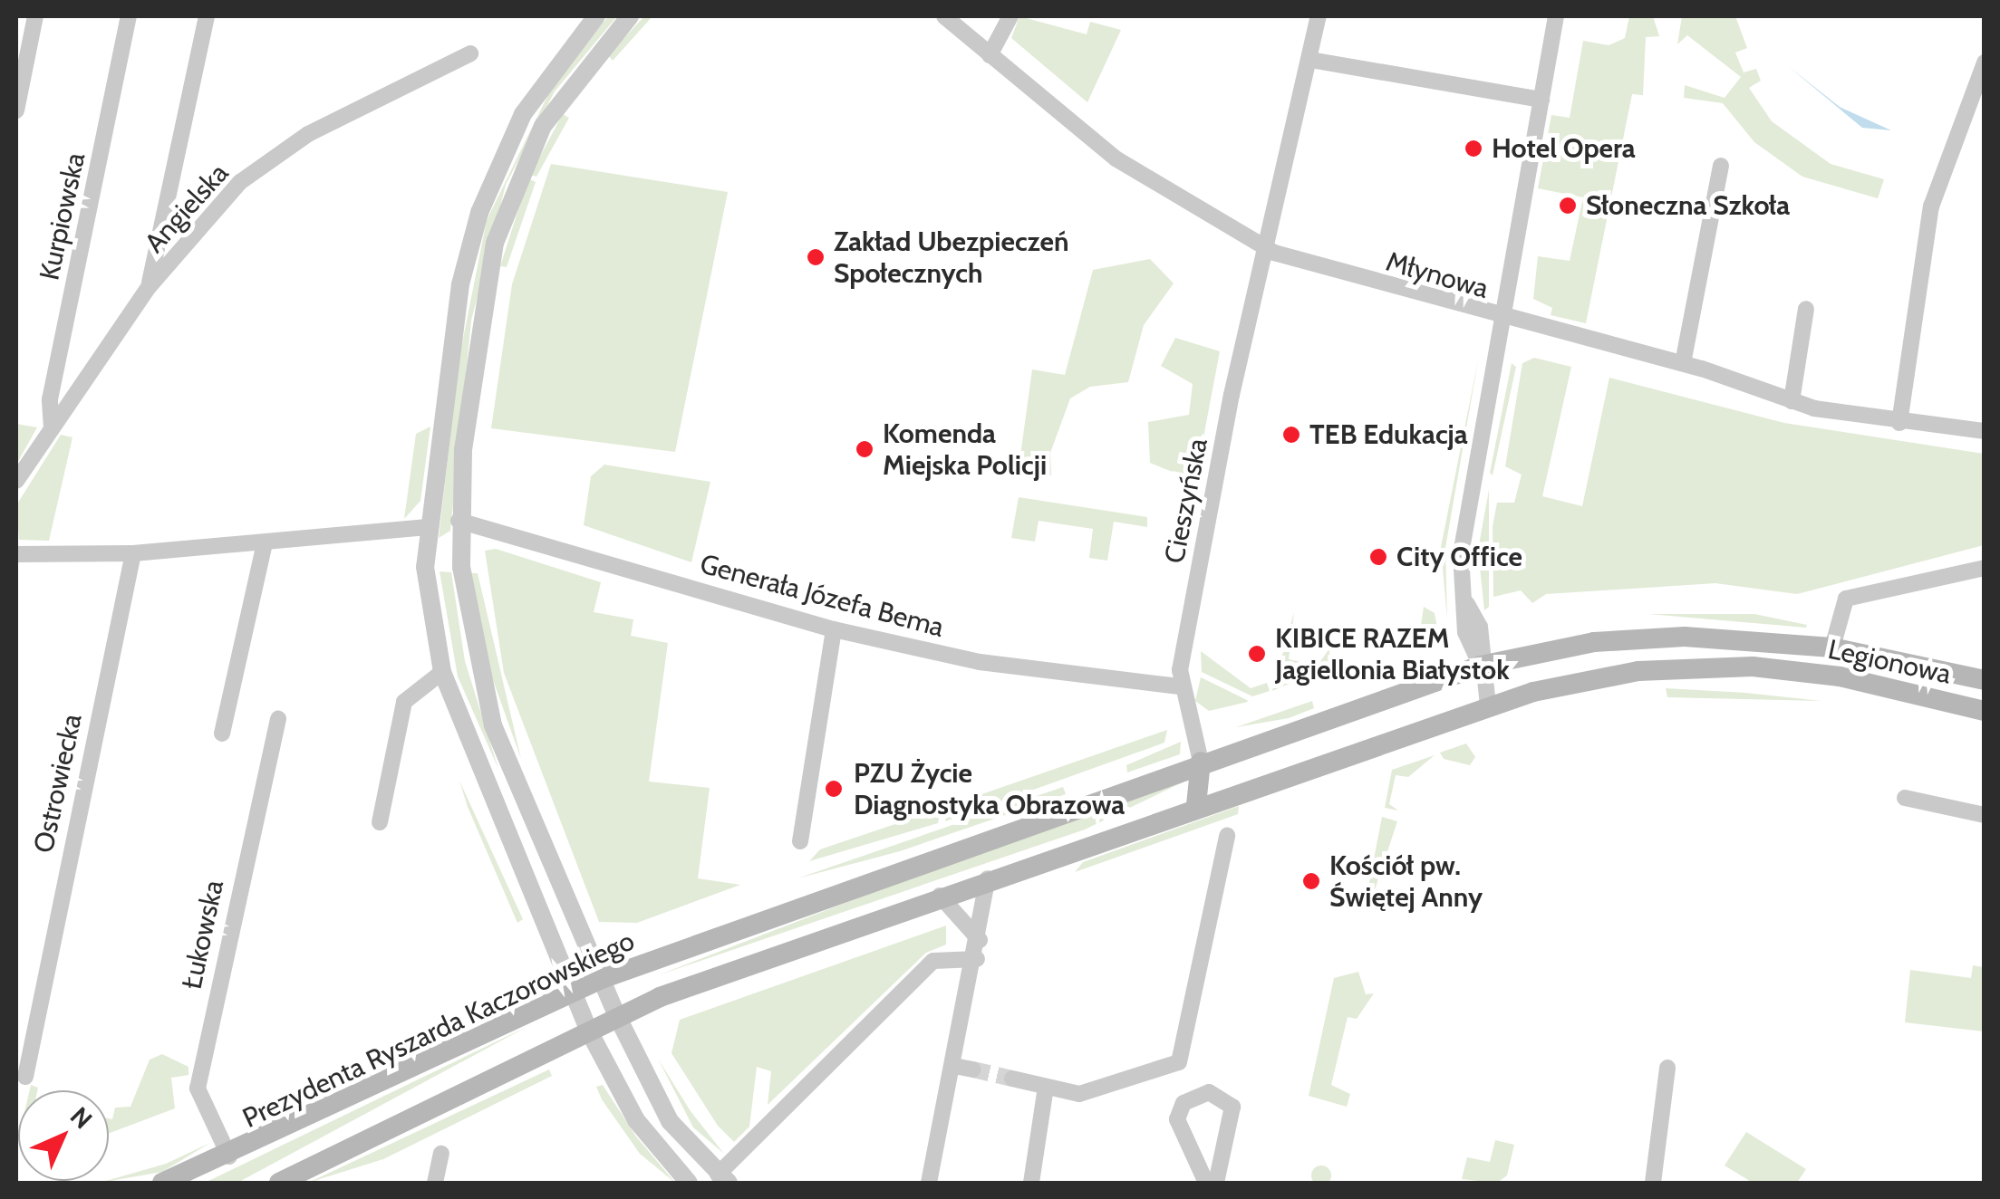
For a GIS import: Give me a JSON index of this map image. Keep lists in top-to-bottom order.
{
  "streets": {
    "main road": ["Legionowa", "Prezydenta Ryszarda Kaczorowskiego"],
    "street": [
      "Angielska",
      "Kurpiowska",
      "Młynowa",
      "Cieszyńska",
      "Generała Józefa Bema",
      "Ostrowiecka",
      "Łukowska"
    ]
  },
  "crossings": [
    ["Angielska", "Kurpiowska"],
    ["Młynowa", "Cieszyńska"],
    ["Cieszyńska", "Generała Józefa Bema"],
    ["Cieszyńska", "Prezydenta Ryszarda Kaczorowskiego"],
    ["Legionowa", "Prezydenta Ryszarda Kaczorowskiego"],
    ["Łukowska", "Prezydenta Ryszarda Kaczorowskiego"]
  ],
  "places": [
    "Hotel Opera",
    "Słoneczna Szkoła",
    "Zakład Ubezpieczeń Społecznych",
    "TEB Edukacja",
    "Komenda Miejska Policji",
    "City Office",
    "KIBICE RAZEM Jagiellonia Białystok",
    "PZU Życie Diagnostyka Obrazowa",
    "Kościół pw. Świętej Anny"
  ],
  "north": "top right"
}
